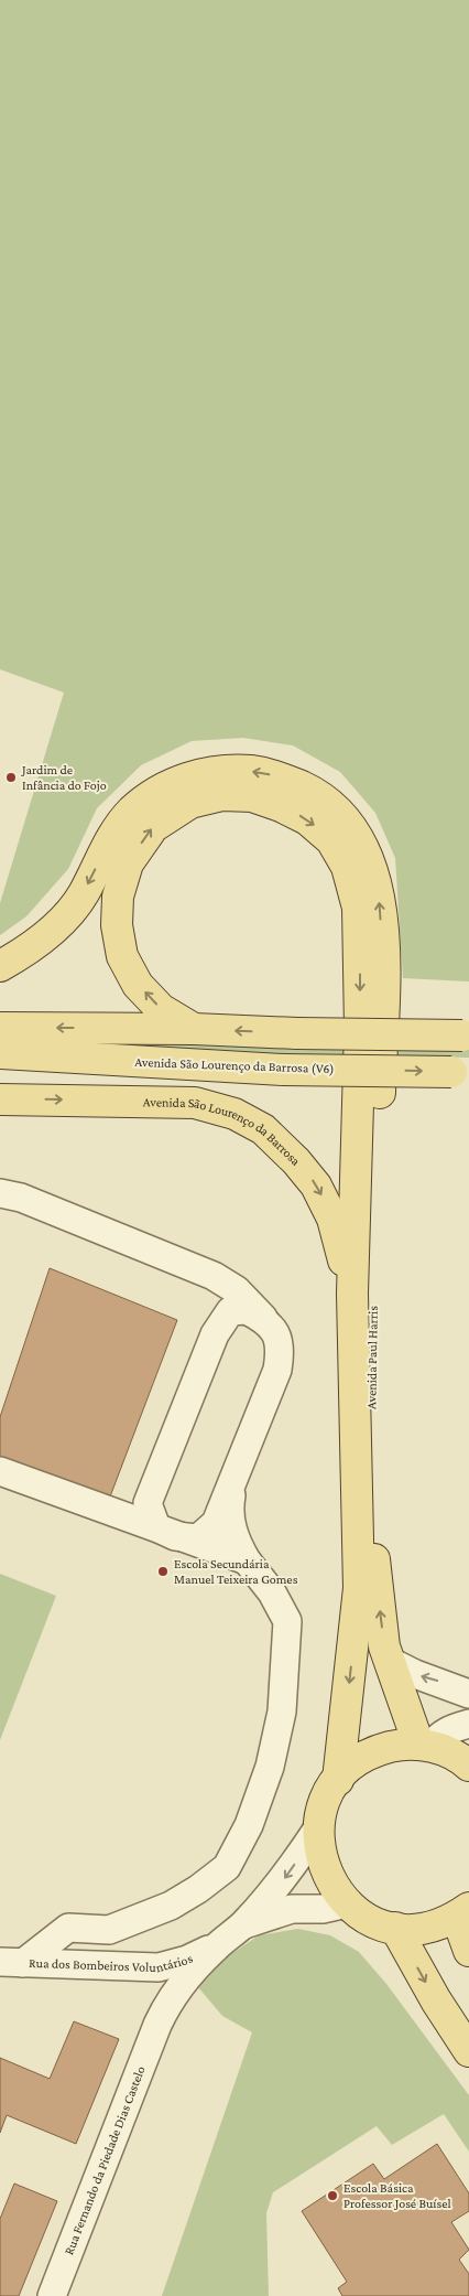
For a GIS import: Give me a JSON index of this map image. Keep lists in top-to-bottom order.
{
  "streets": {
    "main road": ["Avenida São Lourenço da Barrosa (V6)", "Avenida São Lourenço da Barrosa", "Avenida Paul Harris"],
    "street": ["Rua dos Bombeiros Voluntários", "Rua Fernando da Piedade Dias Castelo"]
  },
  "crossings": [
    ["Avenida São Lourenço da Barrosa", "Avenida Paul Harris"],
    ["Rua dos Bombeiros Voluntários", "Rua Fernando da Piedade Dias Castelo"]
  ],
  "one_way": ["Avenida São Lourenço da Barrosa"],
  "places": ["Jardim de Infância do Fojo", "Escola Secundária Manuel Teixeira Gomes", "Escola Básica Professor José Buísel"]
}
